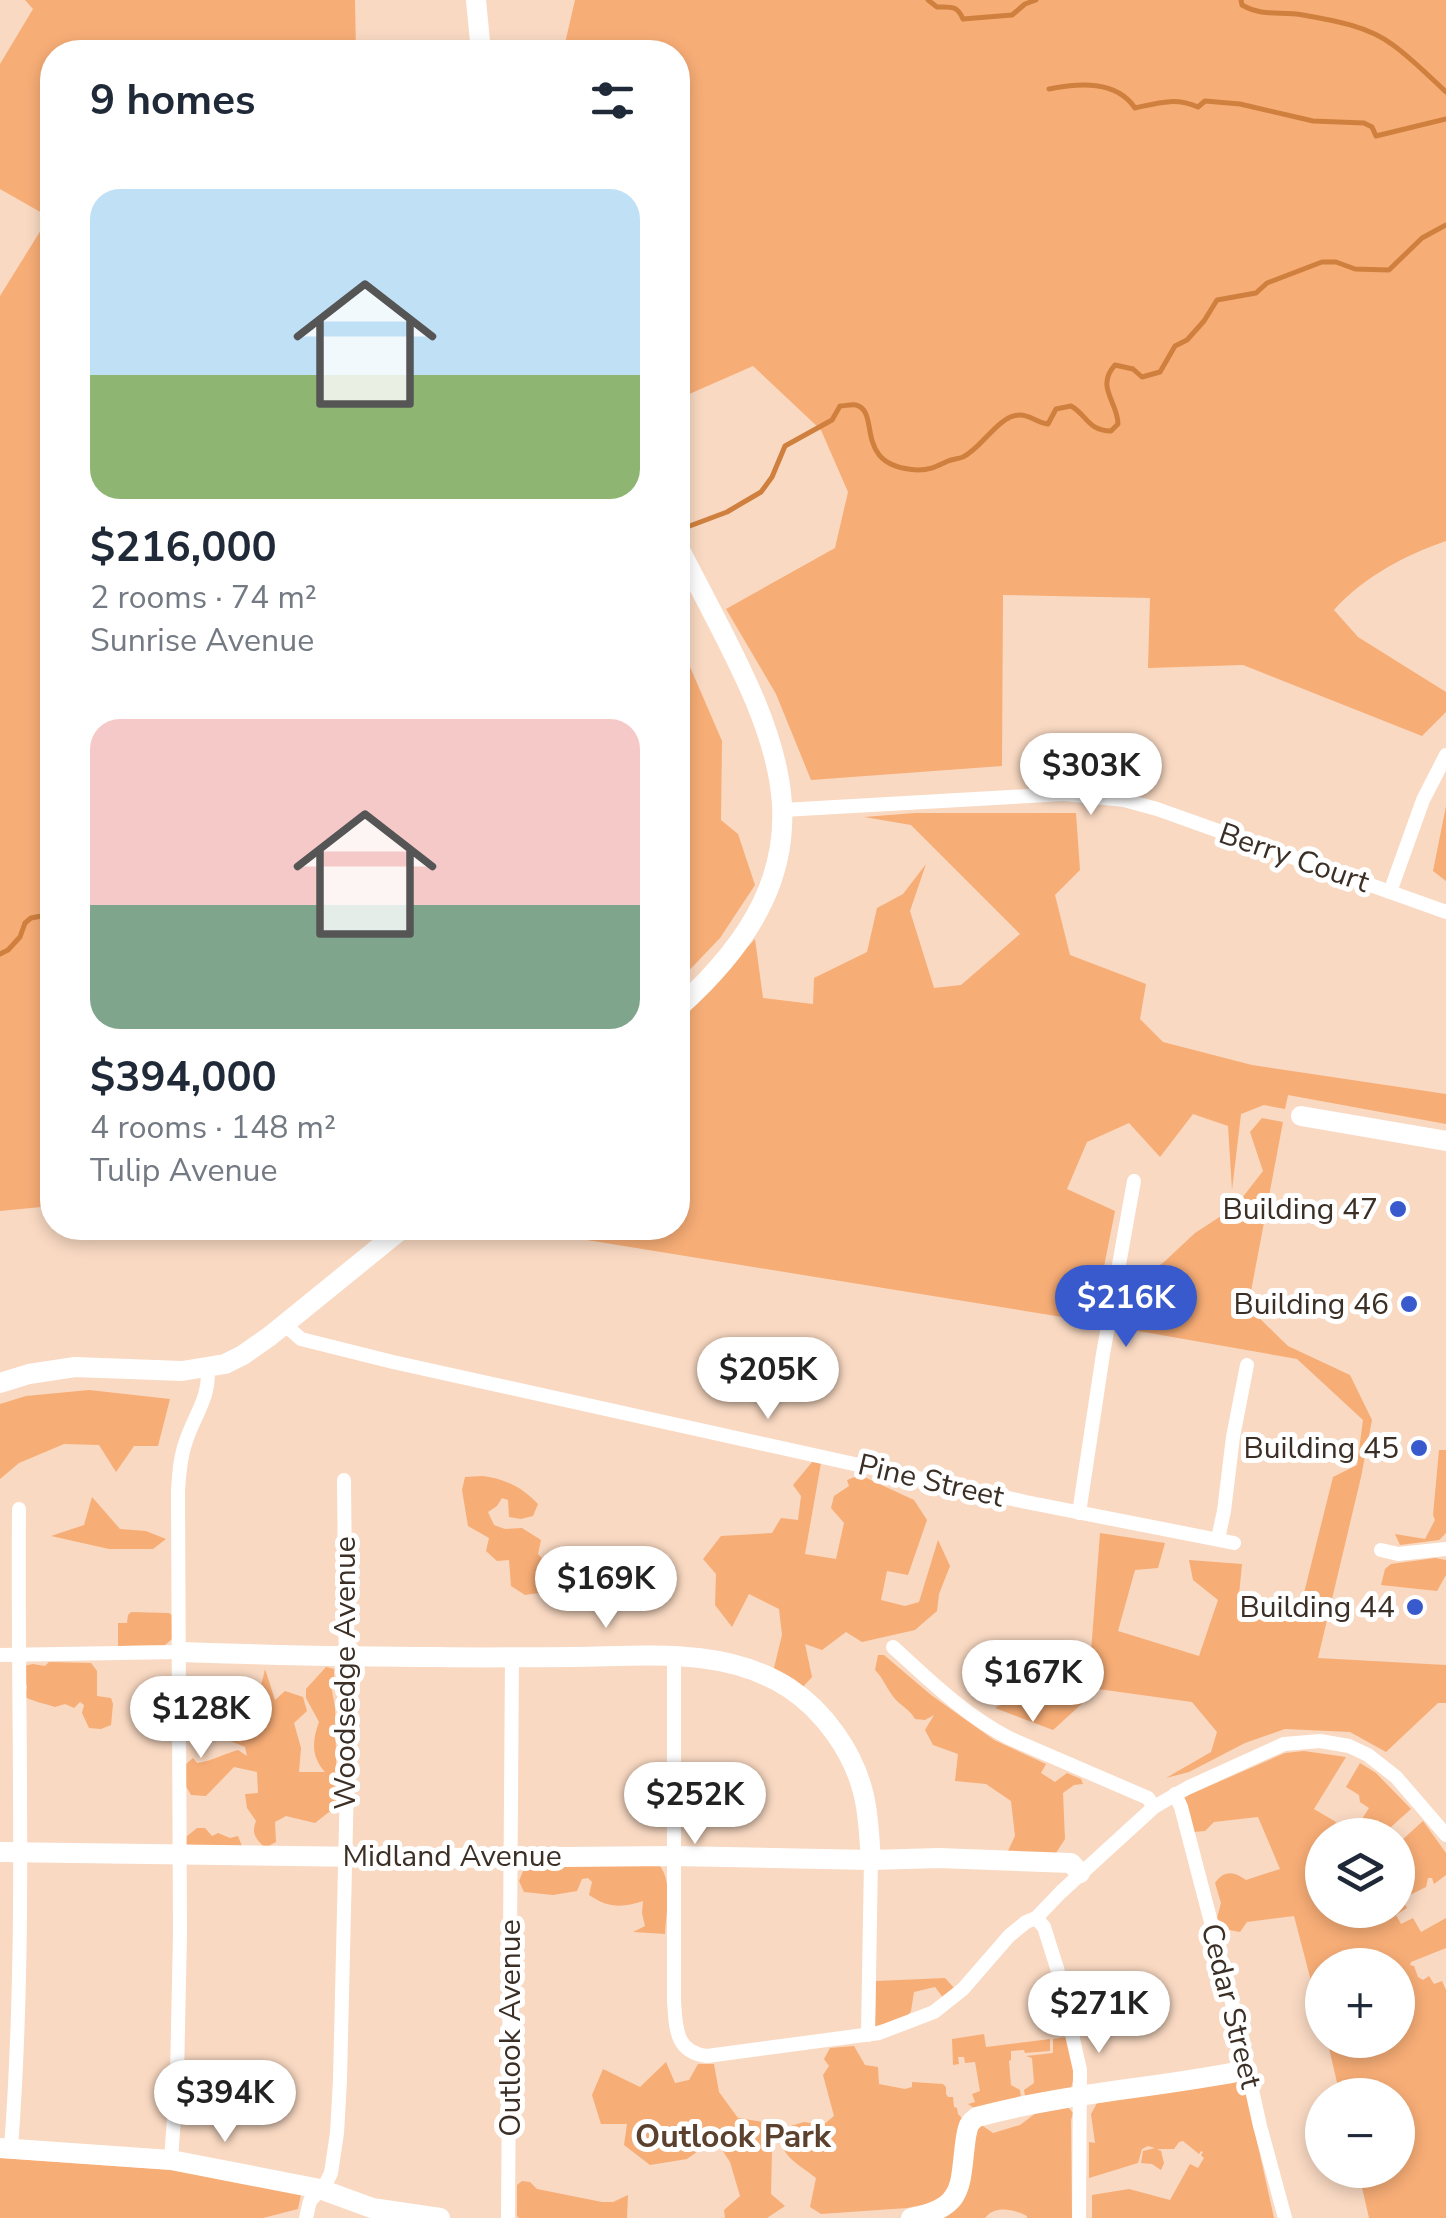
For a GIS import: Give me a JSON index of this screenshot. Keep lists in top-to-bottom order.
{
  "streets": {
    "street": [
      "Berry Court",
      "Pine Street",
      "Woodsedge Avenue",
      "Midland Avenue",
      "Cedar Street",
      "Outlook Avenue"
    ]
  },
  "crossings": [
    ["Woodsedge Avenue", "Midland Avenue"],
    ["Midland Avenue", "Outlook Avenue"]
  ],
  "districts": ["Outlook Park"],
  "places": [
    "Building 47",
    "Building 46",
    "Building 45",
    "Building 44"
  ],
  "page": {
    "heading": "9 homes",
    "list": [
      {
        "name": "$216,000",
        "note": "2 rooms · 74 m² · Sunrise Avenue"
      },
      {
        "name": "$394,000",
        "note": "4 rooms · 148 m² · Tulip Avenue"
      }
    ],
    "price": [
      "$303K",
      "$216K",
      "$205K",
      "$169K",
      "$167K",
      "$128K",
      "$252K",
      "$271K",
      "$394K"
    ],
    "map_buttons": ["+", "−"]
  }
}
